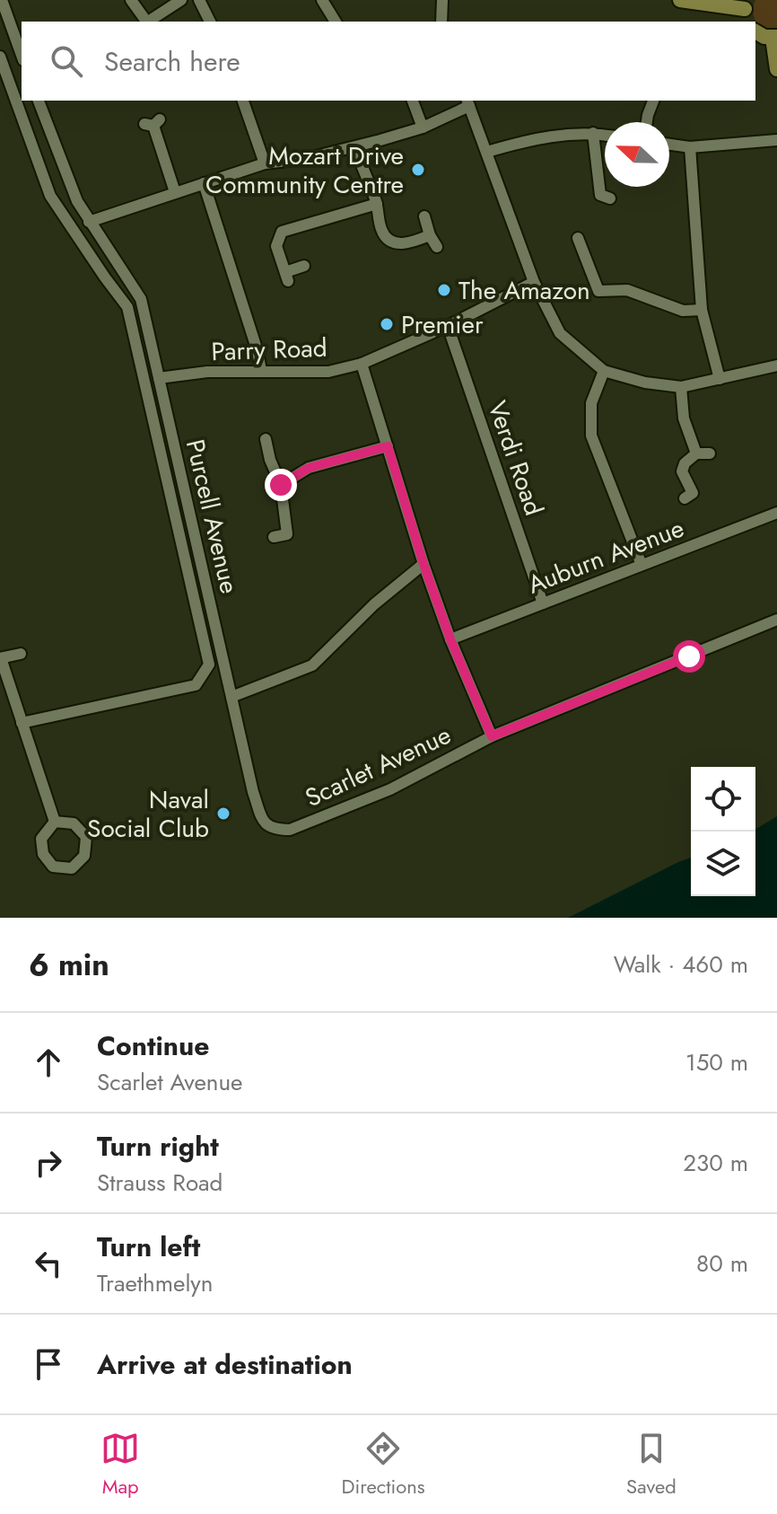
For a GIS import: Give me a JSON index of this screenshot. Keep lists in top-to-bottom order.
{
  "streets": {
    "street": [
      "Parry Road",
      "Verdi Road",
      "Purcell Avenue",
      "Auburn Avenue",
      "Scarlet Avenue"
    ]
  },
  "crossings": [
    ["Parry Road", "Verdi Road"],
    ["Parry Road", "Purcell Avenue"],
    ["Verdi Road", "Auburn Avenue"],
    ["Purcell Avenue", "Scarlet Avenue"]
  ],
  "places": [
    "Mozart Drive Community Centre",
    "The Amazon",
    "Premier",
    "Naval Social Club"
  ],
  "north": "left",
  "page": {
    "search": "Search here",
    "heading": ["6 min", "Walk · 460 m"],
    "list": [
      ["Continue", "Scarlet Avenue", "150 m"],
      ["Turn right", "Strauss Road", "230 m"],
      ["Turn left", "Traethmelyn", "80 m"],
      "Arrive at destination"
    ],
    "nav": ["Map", "Directions", "Saved"]
  }
}
